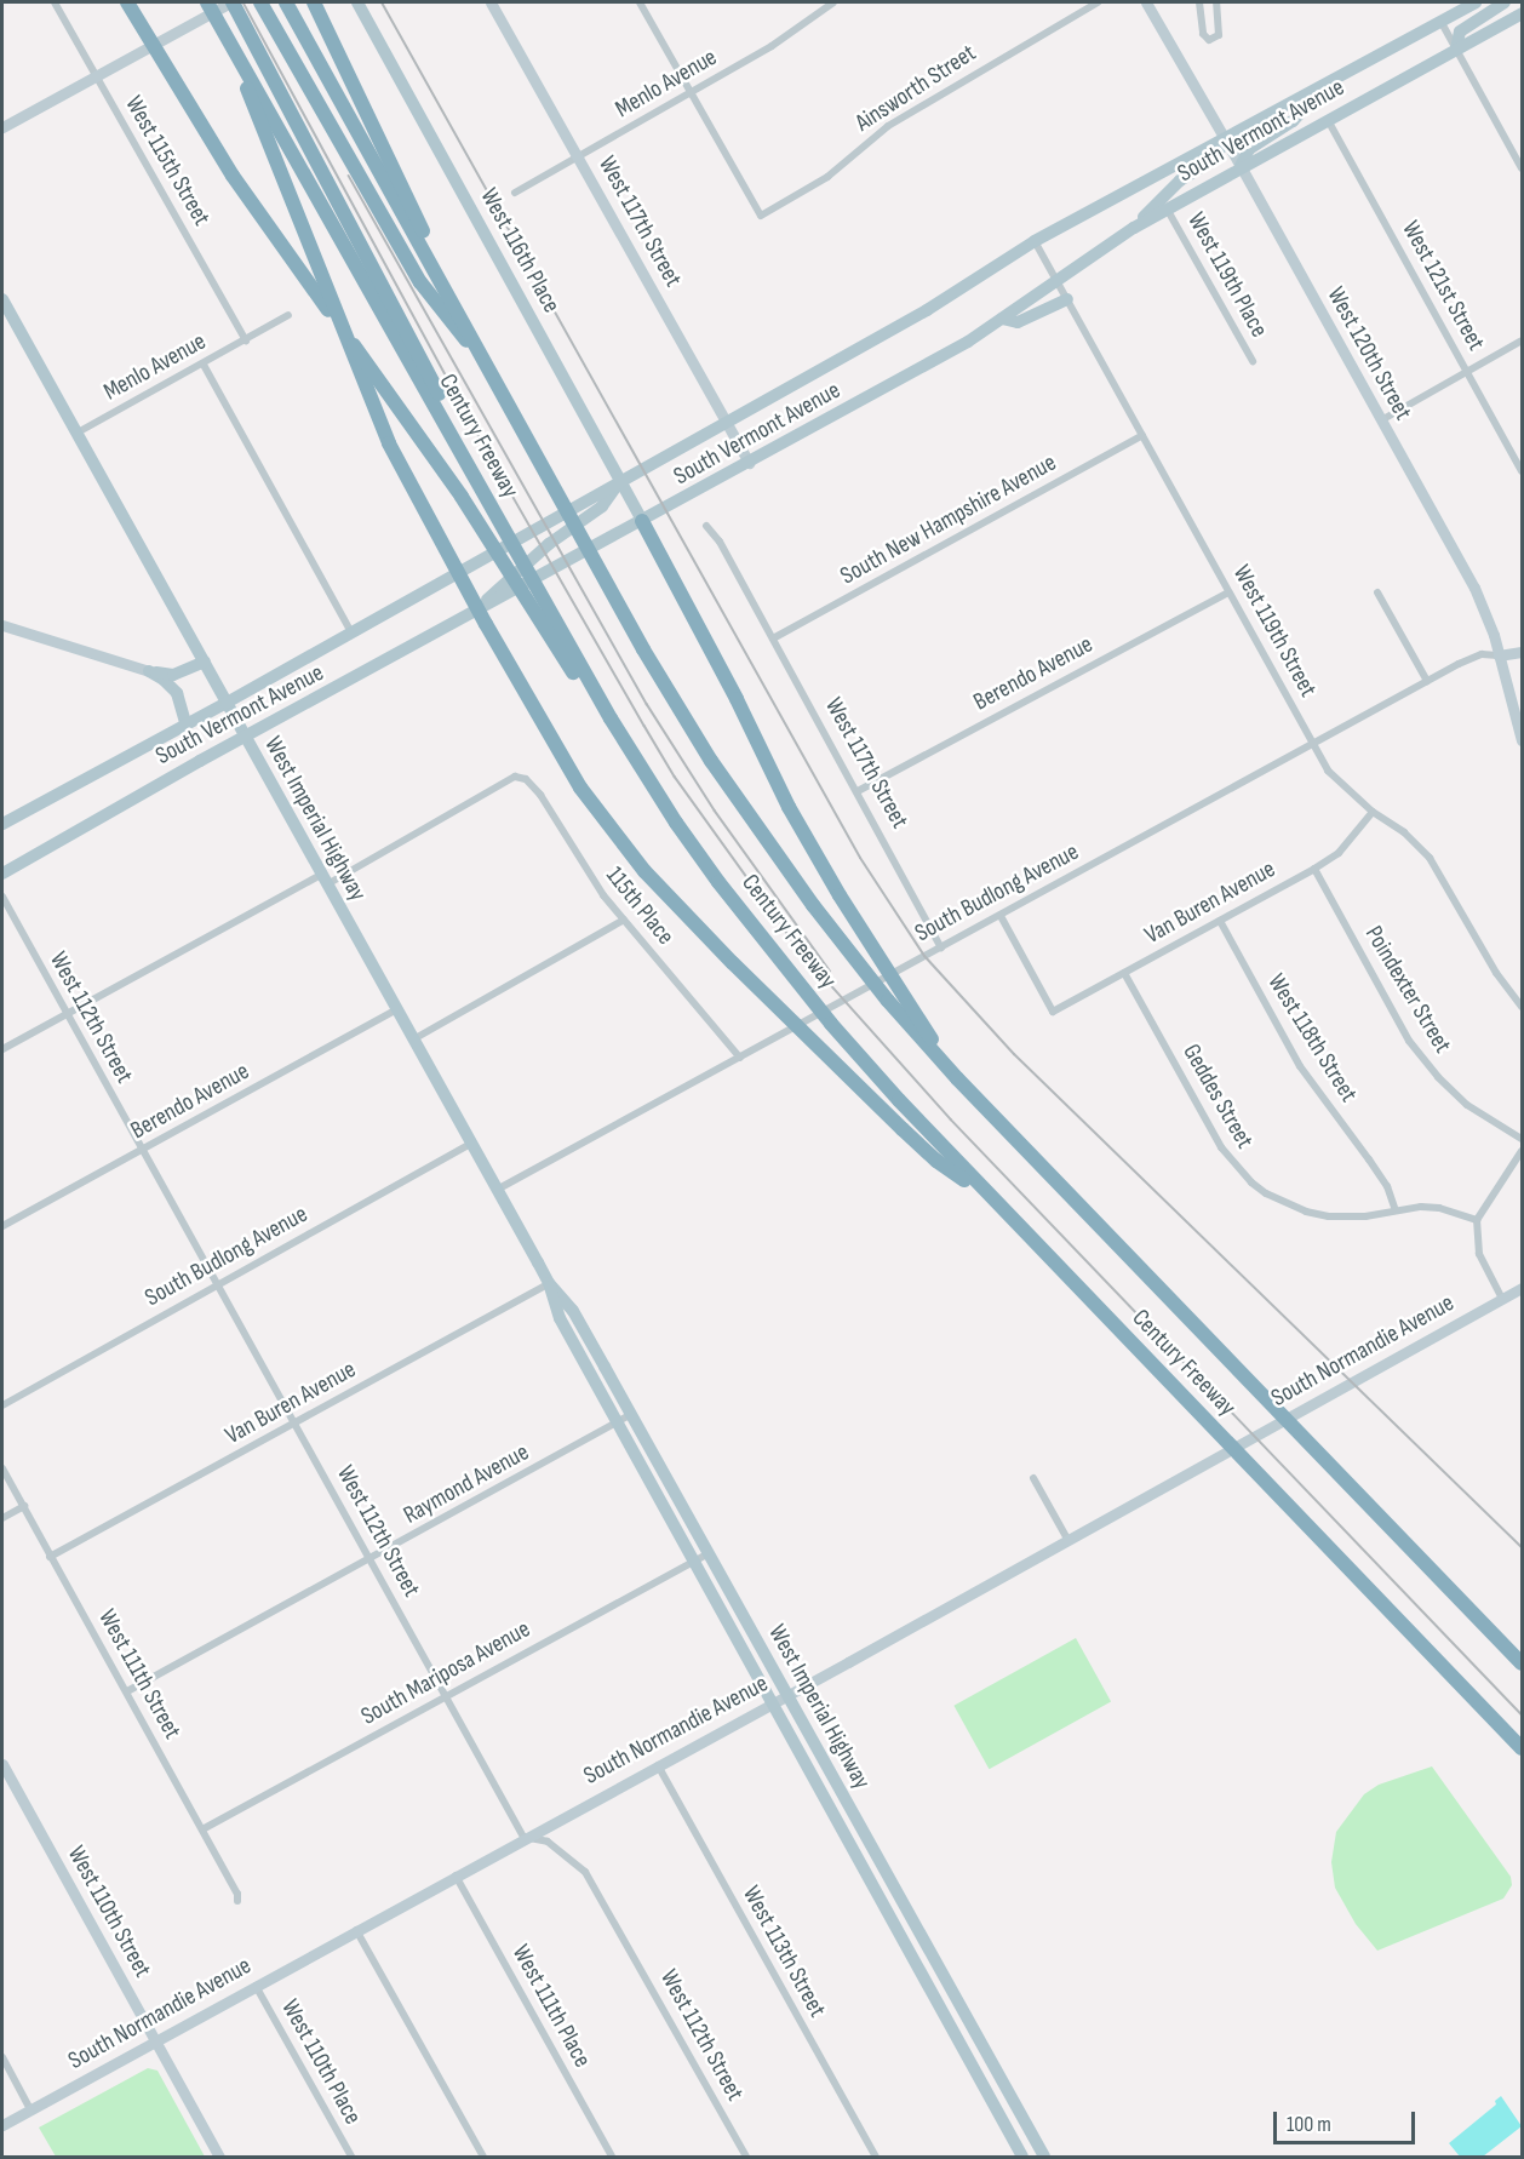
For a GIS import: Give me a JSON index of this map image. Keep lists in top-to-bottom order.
{
  "streets": {
    "highway": ["Century Freeway"],
    "main road": ["South Vermont Avenue", "West 116th Place", "West Imperial Highway"],
    "street": [
      "Menlo Avenue",
      "Ainsworth Street",
      "West 115th Street",
      "West 117th Street",
      "West 119th Place",
      "West 121st Street",
      "West 120th Street",
      "South New Hampshire Avenue",
      "West 119th Street",
      "Berendo Avenue",
      "South Budlong Avenue",
      "Van Buren Avenue",
      "115th Place",
      "Poindexter Street",
      "West 112th Street",
      "West 118th Street",
      "Geddes Street",
      "South Normandie Avenue",
      "Raymond Avenue",
      "South Mariposa Avenue",
      "West 111th Street",
      "West 110th Street",
      "West 113th Street",
      "West 111th Place",
      "West 110th Place"
    ]
  },
  "crossings": [
    ["Menlo Avenue", "Ainsworth Street"],
    ["Menlo Avenue", "West 115th Street"],
    ["Menlo Avenue", "West 117th Street"],
    ["Menlo Avenue", "West Imperial Highway"],
    ["South Vermont Avenue", "West 117th Street"],
    ["South Vermont Avenue", "West 116th Place"],
    ["South Vermont Avenue", "West 119th Place"],
    ["South Vermont Avenue", "West 121st Street"],
    ["South Vermont Avenue", "West 120th Street"],
    ["South Vermont Avenue", "West 119th Street"],
    ["South Vermont Avenue", "West Imperial Highway"],
    ["West 117th Street", "South New Hampshire Avenue"],
    ["West 117th Street", "Berendo Avenue"],
    ["West 117th Street", "South Budlong Avenue"],
    ["West 120th Street", "South Budlong Avenue"],
    ["South New Hampshire Avenue", "West 119th Street"],
    ["West 119th Street", "Berendo Avenue"],
    ["West 119th Street", "South Budlong Avenue"],
    ["West 119th Street", "Van Buren Avenue"],
    ["Berendo Avenue", "West Imperial Highway"],
    ["Berendo Avenue", "West 112th Street"],
    ["West Imperial Highway", "South Budlong Avenue"],
    ["West Imperial Highway", "Van Buren Avenue"],
    ["West Imperial Highway", "115th Place"],
    ["West Imperial Highway", "South Normandie Avenue"],
    ["West Imperial Highway", "Raymond Avenue"],
    ["West Imperial Highway", "South Mariposa Avenue"],
    ["South Budlong Avenue", "Van Buren Avenue"],
    ["South Budlong Avenue", "115th Place"],
    ["South Budlong Avenue", "West 112th Street"],
    ["Van Buren Avenue", "Poindexter Street"],
    ["Van Buren Avenue", "West 112th Street"],
    ["Van Buren Avenue", "West 118th Street"],
    ["Van Buren Avenue", "Geddes Street"],
    ["Van Buren Avenue", "West 111th Street"],
    ["West 112th Street", "South Normandie Avenue"],
    ["West 112th Street", "Raymond Avenue"],
    ["West 112th Street", "South Mariposa Avenue"],
    ["West 118th Street", "Geddes Street"],
    ["South Normandie Avenue", "West 110th Street"],
    ["South Normandie Avenue", "West 113th Street"],
    ["South Normandie Avenue", "West 111th Place"],
    ["South Normandie Avenue", "West 110th Place"],
    ["Raymond Avenue", "West 111th Street"],
    ["South Mariposa Avenue", "West 111th Street"]
  ],
  "scale_bar": "100 m"
}
